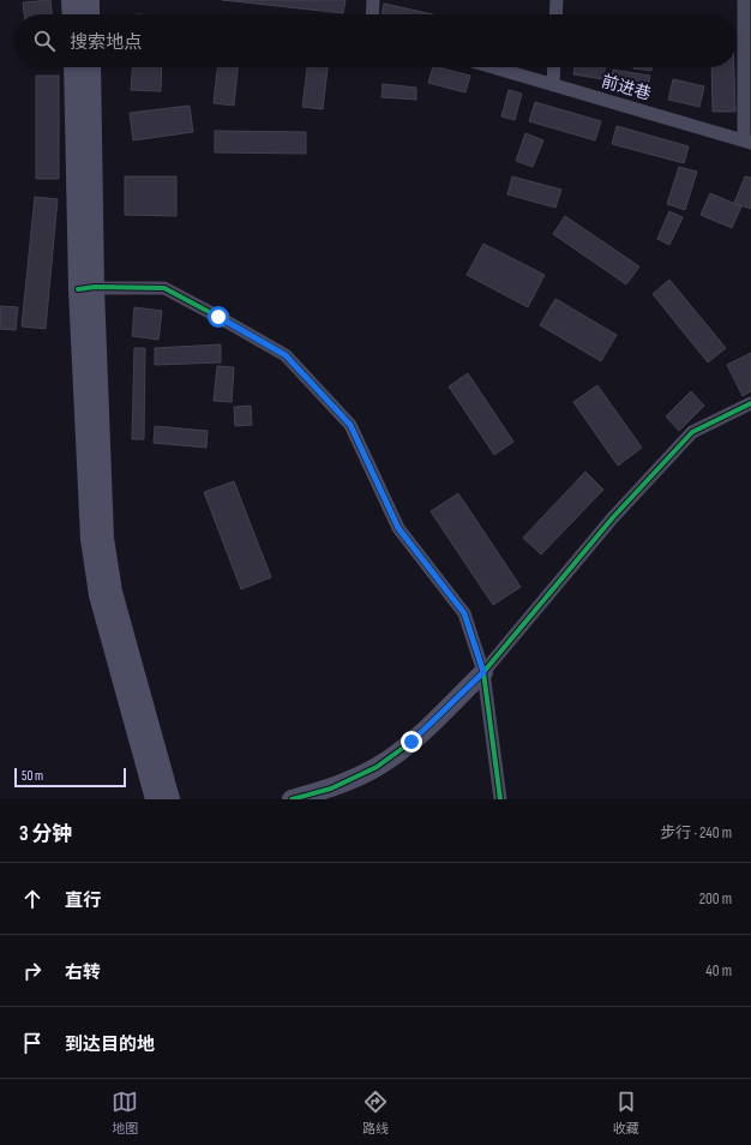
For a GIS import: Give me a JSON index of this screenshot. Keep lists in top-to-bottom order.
{
  "streets": {
    "street": ["前进巷"]
  },
  "scale_bar": "50 m",
  "page": {
    "search": "搜索地点",
    "scale": "50 m",
    "heading": ["3 分钟", "步行 · 240 m"],
    "list": [
      ["直行", "200 m"],
      ["右转", "40 m"],
      "到达目的地"
    ],
    "nav": ["地图", "路线", "收藏"]
  }
}
